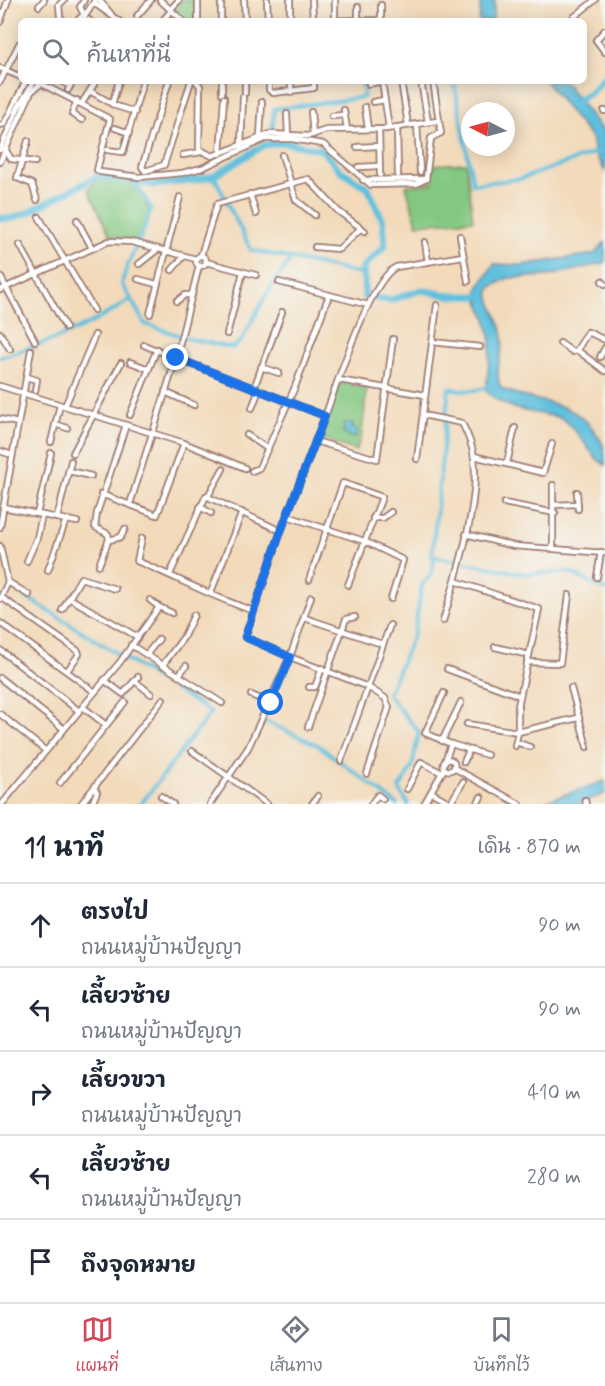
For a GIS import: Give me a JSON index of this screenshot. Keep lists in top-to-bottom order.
{
  "north": "left",
  "page": {
    "search": "ค้นหาที่นี่",
    "heading": ["11 นาที", "เดิน · 870 m"],
    "list": [
      ["ตรงไป", "ถนนหมู่บ้านปัญญา", "90 m"],
      ["เลี้ยวซ้าย", "ถนนหมู่บ้านปัญญา", "90 m"],
      ["เลี้ยวขวา", "ถนนหมู่บ้านปัญญา", "410 m"],
      ["เลี้ยวซ้าย", "ถนนหมู่บ้านปัญญา", "280 m"],
      "ถึงจุดหมาย"
    ],
    "nav": ["แผนที่", "เส้นทาง", "บันทึกไว้"]
  }
}
